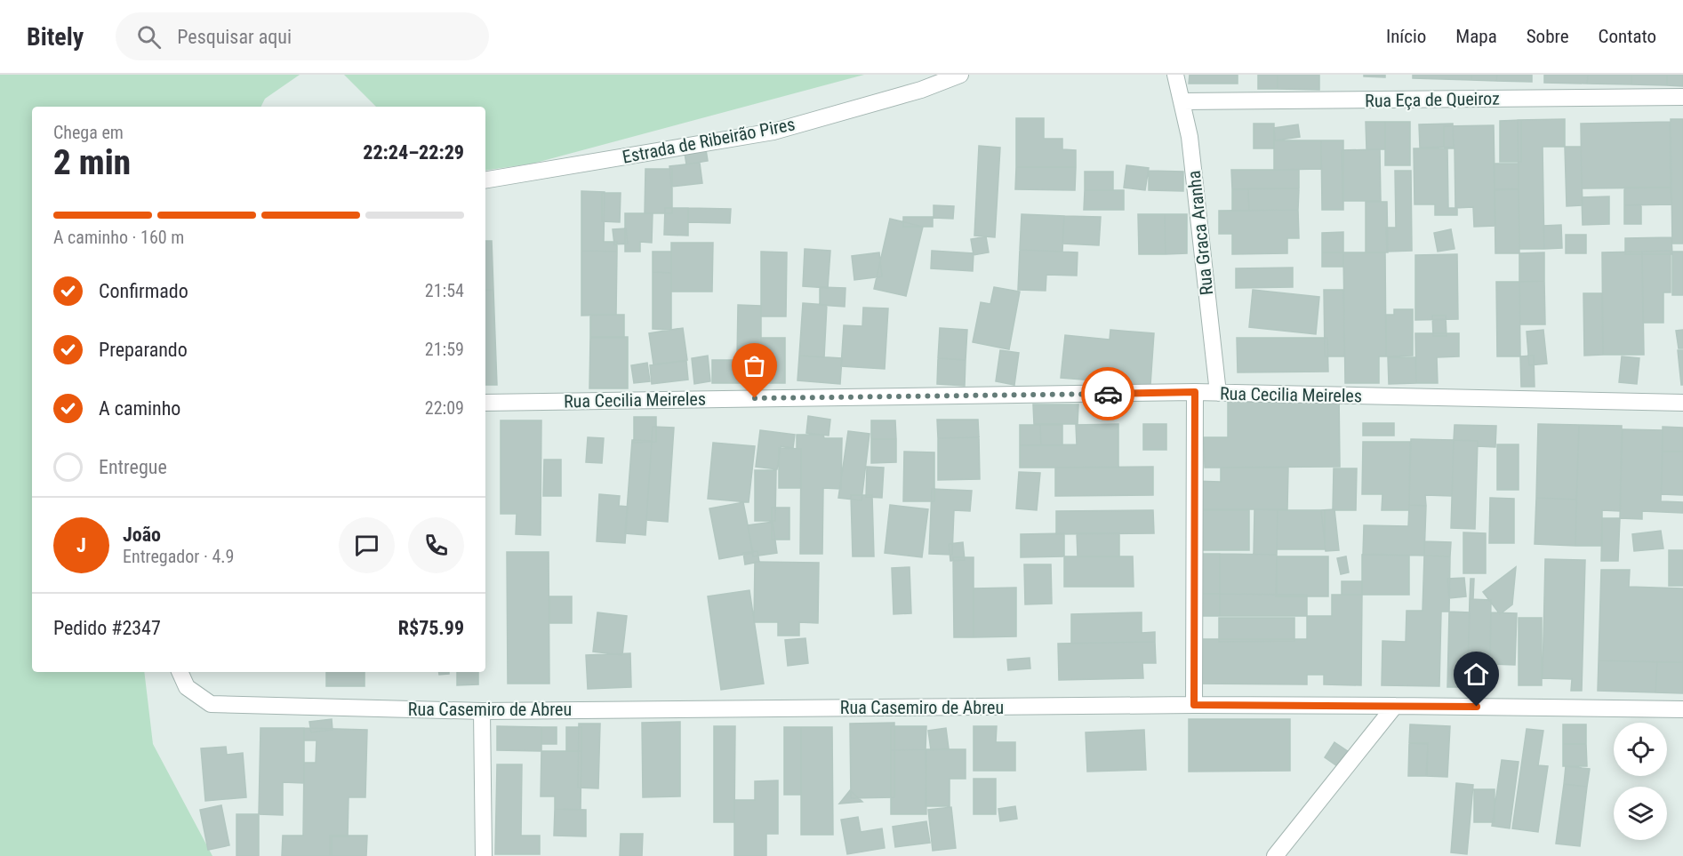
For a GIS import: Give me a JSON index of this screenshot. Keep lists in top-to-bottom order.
{
  "streets": {
    "street": [
      "Rua Eça de Queiroz",
      "Estrada de Ribeirão Pires",
      "Rua Graca Aranha",
      "Rua Cecilia Meireles",
      "Rua Casemiro de Abreu"
    ]
  },
  "crossings": [
    ["Rua Eça de Queiroz", "Rua Graca Aranha"],
    ["Rua Graca Aranha", "Rua Cecilia Meireles"]
  ],
  "page": {
    "header": "Bitely",
    "search": "Pesquisar aqui",
    "nav": [
      "Início",
      "Mapa",
      "Sobre",
      "Contato"
    ],
    "heading": ["2 min", "Chega em", "22:24–22:29"],
    "panel": [
      "João",
      "Entregador · 4.9",
      "Pedido #2347",
      "R$75.99"
    ],
    "bar": "A caminho · 160 m",
    "list": [
      ["Confirmado", "21:54"],
      ["Preparando", "21:59"],
      ["A caminho", "22:09"],
      "Entregue"
    ],
    "round": "J"
  }
}
